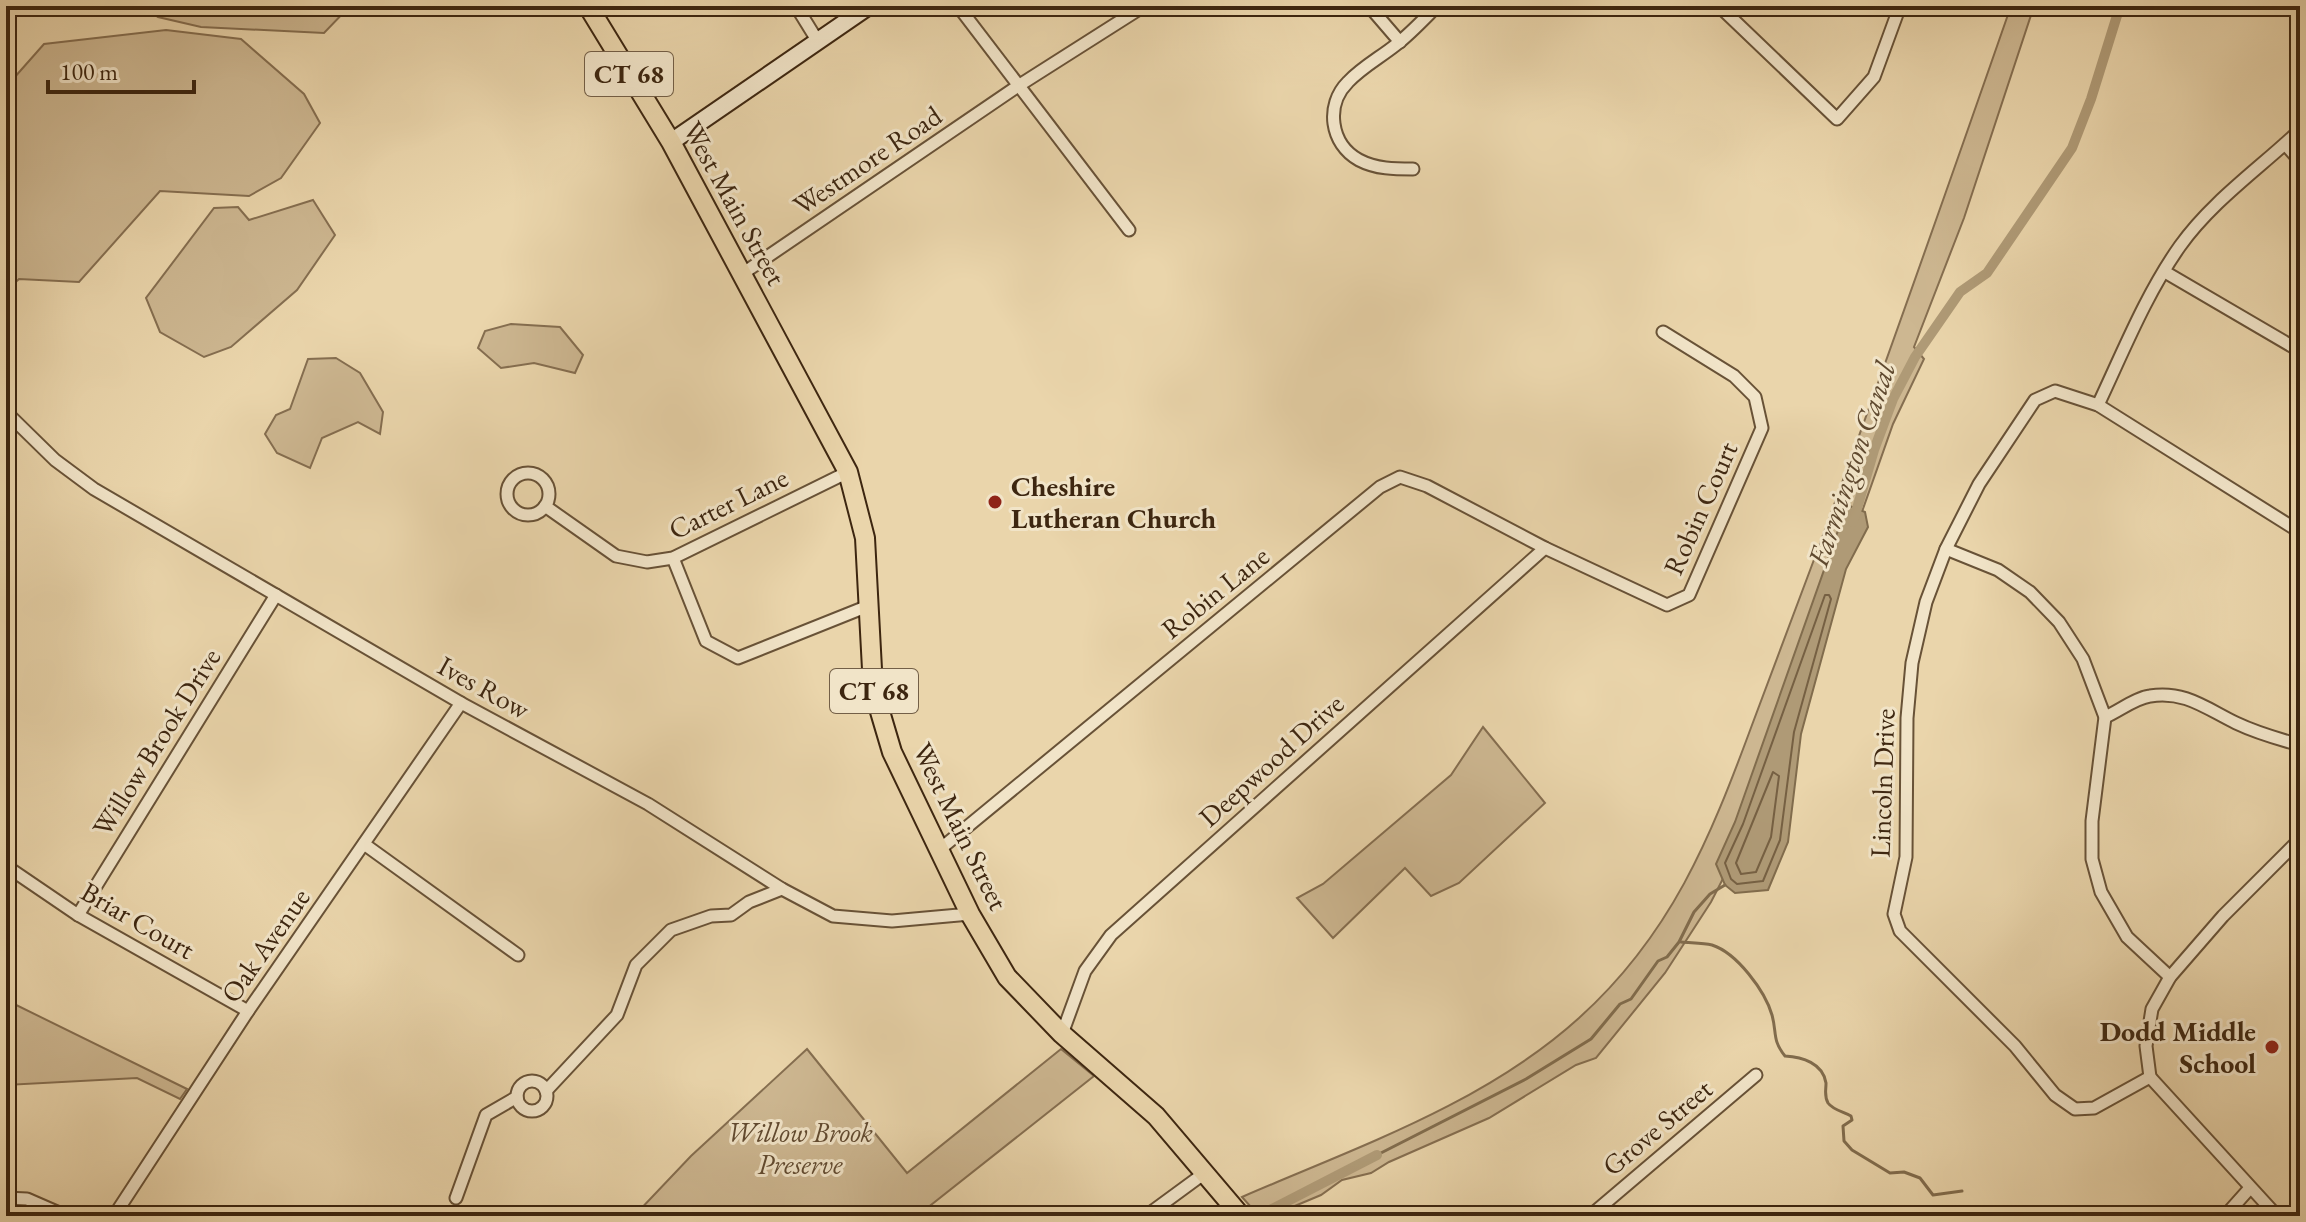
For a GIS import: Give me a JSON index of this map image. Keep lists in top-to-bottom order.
{
  "streets": {
    "main road": ["CT 68", "West Main Street"],
    "street": [
      "Westmore Road",
      "Carter Lane",
      "Robin Court",
      "Robin Lane",
      "Ives Row",
      "Willow Brook Drive",
      "Deepwood Drive",
      "Lincoln Drive",
      "Briar Court",
      "Oak Avenue",
      "Grove Street"
    ]
  },
  "crossings": [
    ["Westmore Road", "West Main Street"],
    ["West Main Street", "Carter Lane"],
    ["West Main Street", "Robin Lane"],
    ["West Main Street", "Ives Row"],
    ["West Main Street", "Deepwood Drive"],
    ["Robin Court", "Robin Lane"],
    ["Robin Court", "Deepwood Drive"],
    ["Robin Lane", "Deepwood Drive"],
    ["Ives Row", "Willow Brook Drive"],
    ["Ives Row", "Oak Avenue"],
    ["Willow Brook Drive", "Briar Court"],
    ["Briar Court", "Oak Avenue"]
  ],
  "water": ["Farmington Canal"],
  "parks": ["Willow Brook Preserve"],
  "places": ["Cheshire Lutheran Church", "Dodd Middle School"],
  "scale_bar": "100 m"
}
